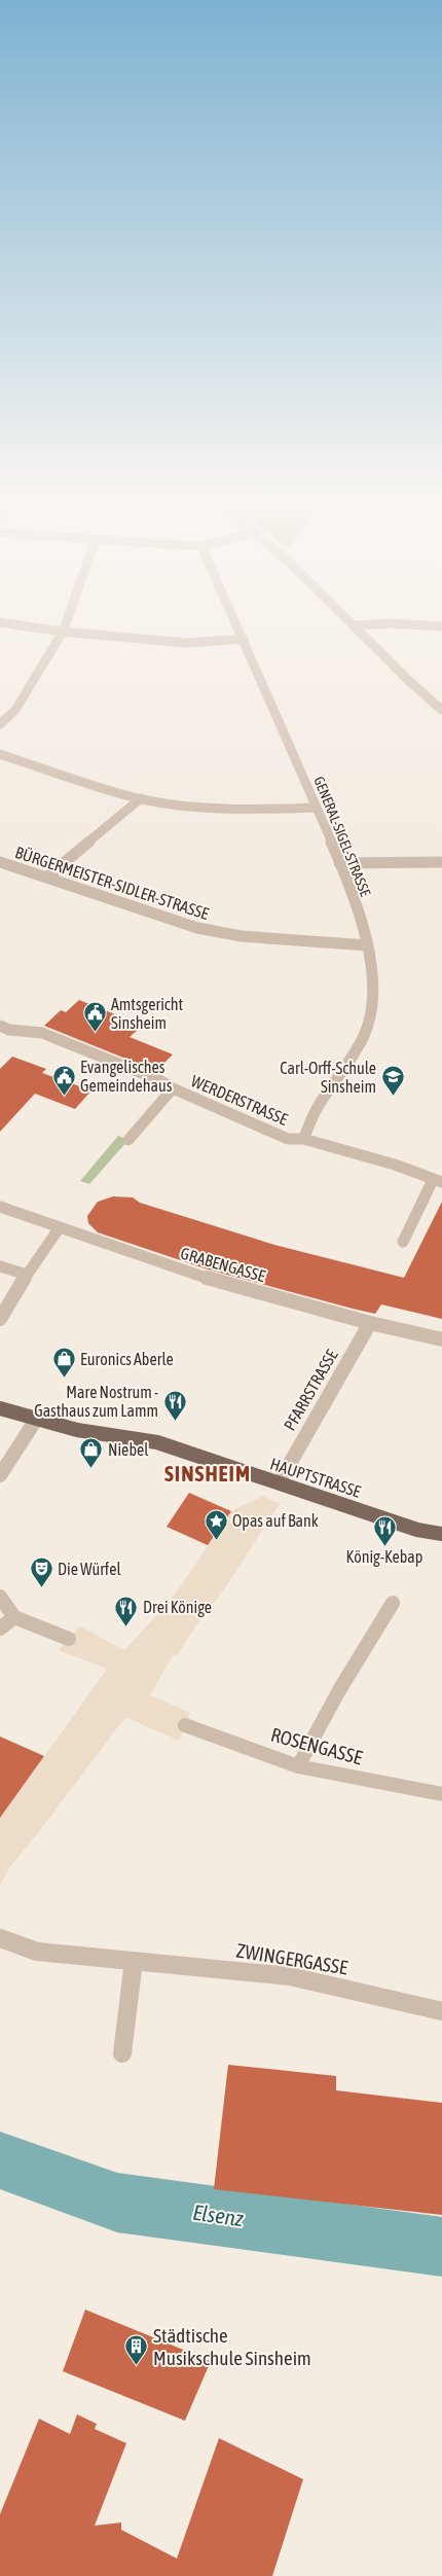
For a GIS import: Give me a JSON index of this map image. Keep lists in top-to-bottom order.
{
  "streets": {
    "main road": ["HAUPTSTRASSE"],
    "street": [
      "GENERAL-SIGEL-STRASSE",
      "BÜRGERMEISTER-SIDLER-STRASSE",
      "WERDERSTRASSE",
      "GRABENGASSE",
      "PFARRSTRASSE",
      "ROSENGASSE",
      "ZWINGERGASSE"
    ]
  },
  "crossings": [
    ["GENERAL-SIGEL-STRASSE", "BÜRGERMEISTER-SIDLER-STRASSE"],
    ["GENERAL-SIGEL-STRASSE", "WERDERSTRASSE"],
    ["GRABENGASSE", "PFARRSTRASSE"]
  ],
  "districts": ["SINSHEIM"],
  "water": ["Elsenz"],
  "places": {
    "public building": ["Amtsgericht Sinsheim", "Evangelisches Gemeindehaus"],
    "school or university": ["Carl-Orff-Schule Sinsheim"],
    "shop": ["Euronics Aberle", "Niebel"],
    "restaurant": ["Mare Nostrum - Gasthaus zum Lamm", "König-Kebap", "Drei Könige"],
    "place": ["Opas auf Bank"],
    "theatre": ["Die Würfel"],
    "building": ["Städtische Musikschule Sinsheim"]
  }
}
